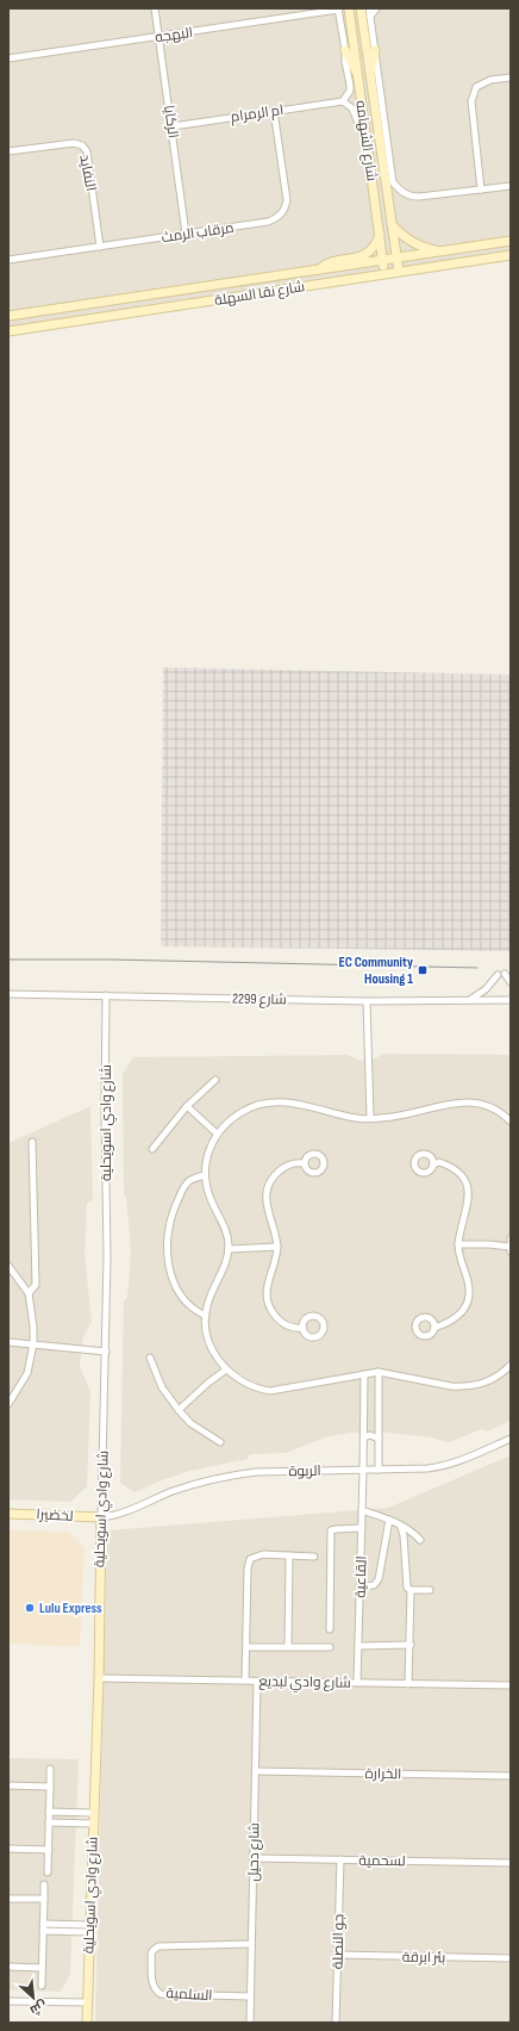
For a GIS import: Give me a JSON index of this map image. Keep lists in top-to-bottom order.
{
  "streets": {
    "street": [
      "البهجه",
      "ام الرمرام",
      "الركايا",
      "شارع الشهامه",
      "النفايد",
      "مرقاب الرمث",
      "شارع نقا السهلة",
      "شارع 2299",
      "شارع وادي اسويحلية",
      "الربوة",
      "لخضيرا",
      "القاعية",
      "شارع وادي لبديع",
      "الخرارة",
      "شارع دحيل",
      "لسحمية",
      "جو النصلة",
      "بئر ابرقة",
      "السلمية"
    ]
  },
  "crossings": [
    ["البهجه", "الركايا"],
    ["ام الرمرام", "الركايا"],
    ["ام الرمرام", "مرقاب الرمث"],
    ["الركايا", "مرقاب الرمث"],
    ["شارع الشهامه", "شارع نقا السهلة"],
    ["النفايد", "مرقاب الرمث"],
    ["شارع 2299", "شارع وادي اسويحلية"],
    ["شارع وادي اسويحلية", "الربوة"],
    ["شارع وادي اسويحلية", "لخضيرا"],
    ["شارع وادي اسويحلية", "شارع وادي لبديع"],
    ["الربوة", "لخضيرا"],
    ["الربوة", "القاعية"],
    ["القاعية", "شارع وادي لبديع"],
    ["شارع وادي لبديع", "شارع دحيل"],
    ["الخرارة", "شارع دحيل"],
    ["شارع دحيل", "لسحمية"],
    ["شارع دحيل", "السلمية"],
    ["لسحمية", "جو النصلة"],
    ["جو النصلة", "بئر ابرقة"]
  ],
  "places": {
    "transit": ["EC Community Housing 1"],
    "other": ["Lulu Express"]
  },
  "north": "bottom right"
}
